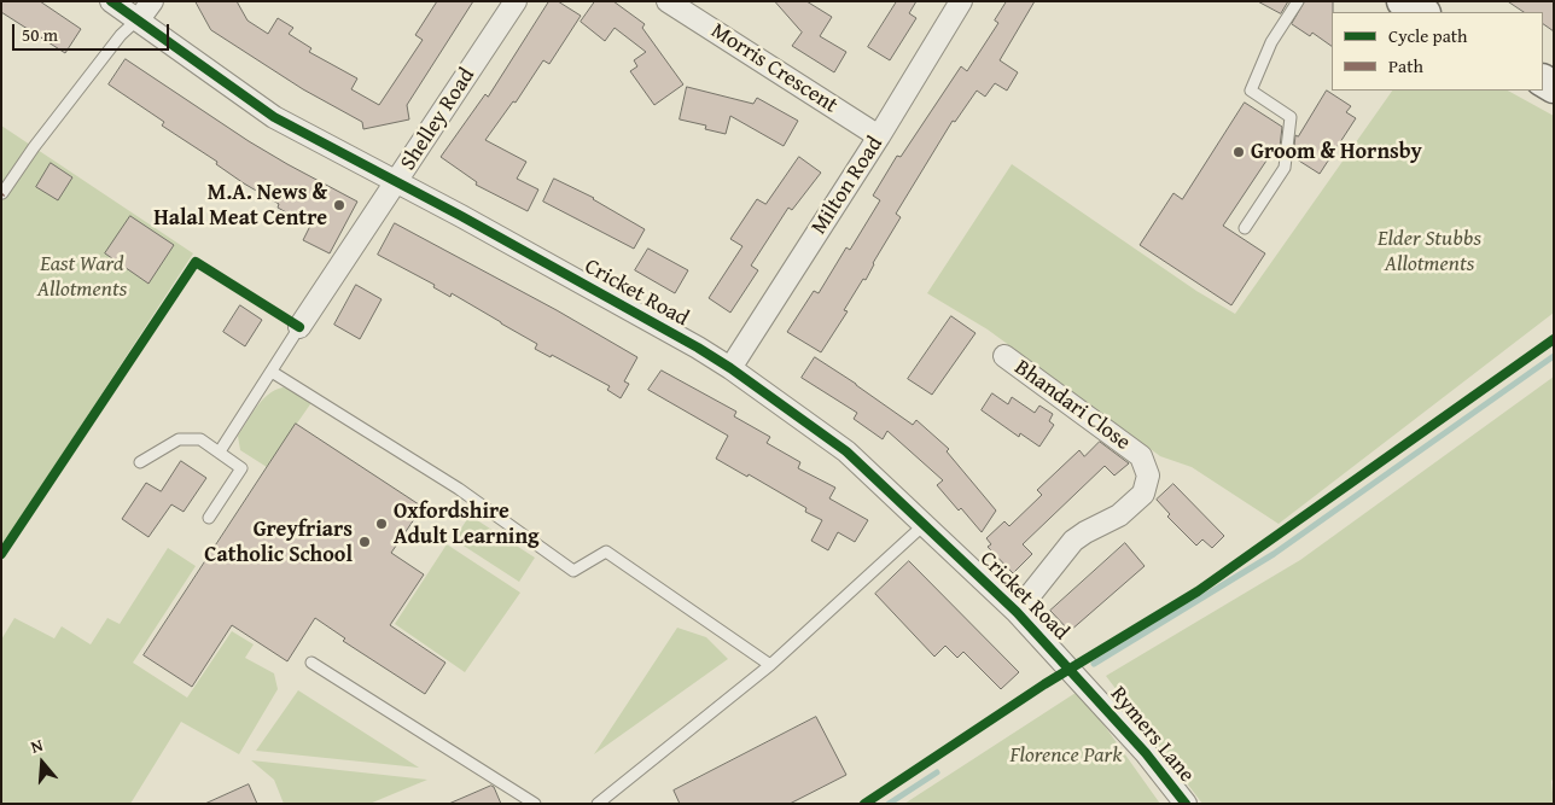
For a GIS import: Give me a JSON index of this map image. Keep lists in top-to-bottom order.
{
  "streets": {
    "street": [
      "Morris Crescent",
      "Shelley Road",
      "Milton Road",
      "Cricket Road",
      "Bhandari Close",
      "Rymers Lane"
    ]
  },
  "crossings": [
    ["Morris Crescent", "Milton Road"],
    ["Shelley Road", "Cricket Road"],
    ["Milton Road", "Cricket Road"],
    ["Cricket Road", "Bhandari Close"],
    ["Cricket Road", "Rymers Lane"]
  ],
  "parks": ["Elder Stubbs Allotments", "East Ward Allotments", "Florence Park"],
  "places": [
    "Groom & Hornsby",
    "M.A. News & Halal Meat Centre",
    "Oxfordshire Adult Learning",
    "Greyfriars Catholic School"
  ],
  "legend": ["Cycle path", "Path"],
  "scale_bar": "50 m",
  "north": "top"
}
